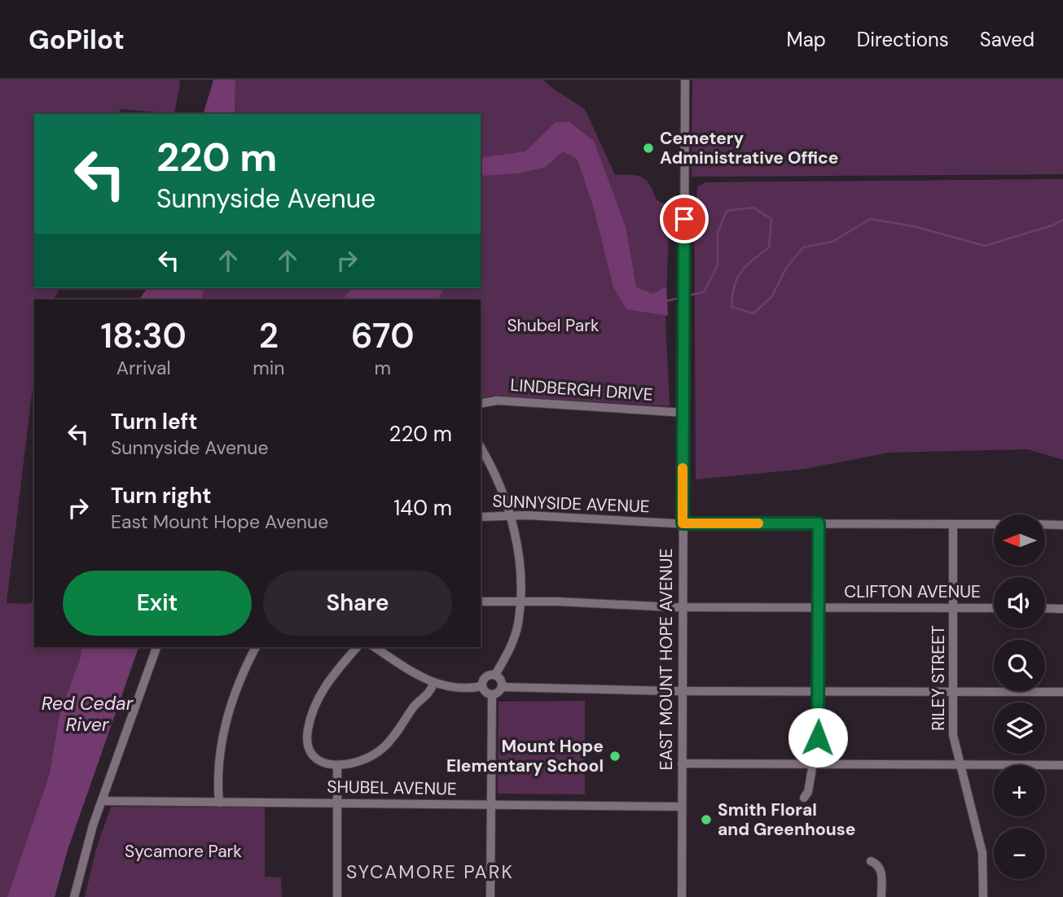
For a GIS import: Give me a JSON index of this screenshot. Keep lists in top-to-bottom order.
{
  "streets": {
    "street": [
      "LINDBERGH DRIVE",
      "SUNNYSIDE AVENUE",
      "CLIFTON AVENUE",
      "EAST MOUNT HOPE AVENUE",
      "RILEY STREET",
      "SHUBEL AVENUE"
    ]
  },
  "crossings": [
    ["LINDBERGH DRIVE", "EAST MOUNT HOPE AVENUE"],
    ["SUNNYSIDE AVENUE", "EAST MOUNT HOPE AVENUE"],
    ["SUNNYSIDE AVENUE", "RILEY STREET"],
    ["CLIFTON AVENUE", "EAST MOUNT HOPE AVENUE"],
    ["CLIFTON AVENUE", "RILEY STREET"],
    ["EAST MOUNT HOPE AVENUE", "SHUBEL AVENUE"]
  ],
  "districts": ["SYCAMORE PARK"],
  "water": ["Red Cedar River"],
  "parks": ["Shubel Park", "Sycamore Park"],
  "places": ["Cemetery Administrative Office", "Mount Hope Elementary School", "Smith Floral and Greenhouse"],
  "north": "left",
  "page": {
    "header": "GoPilot",
    "nav": ["Map", "Directions", "Saved"],
    "turn": ["220 m", "Sunnyside Avenue"],
    "eta": [
      "18:30",
      "Arrival",
      "2",
      "min",
      "670",
      "m"
    ],
    "list": [
      {
        "name": "Turn left",
        "note": "Sunnyside Avenue",
        "value": "220 m"
      },
      {
        "name": "Turn right",
        "note": "East Mount Hope Avenue",
        "value": "140 m"
      }
    ],
    "map_buttons": ["+", "−"],
    "buttons": ["Exit", "Share"]
  }
}
